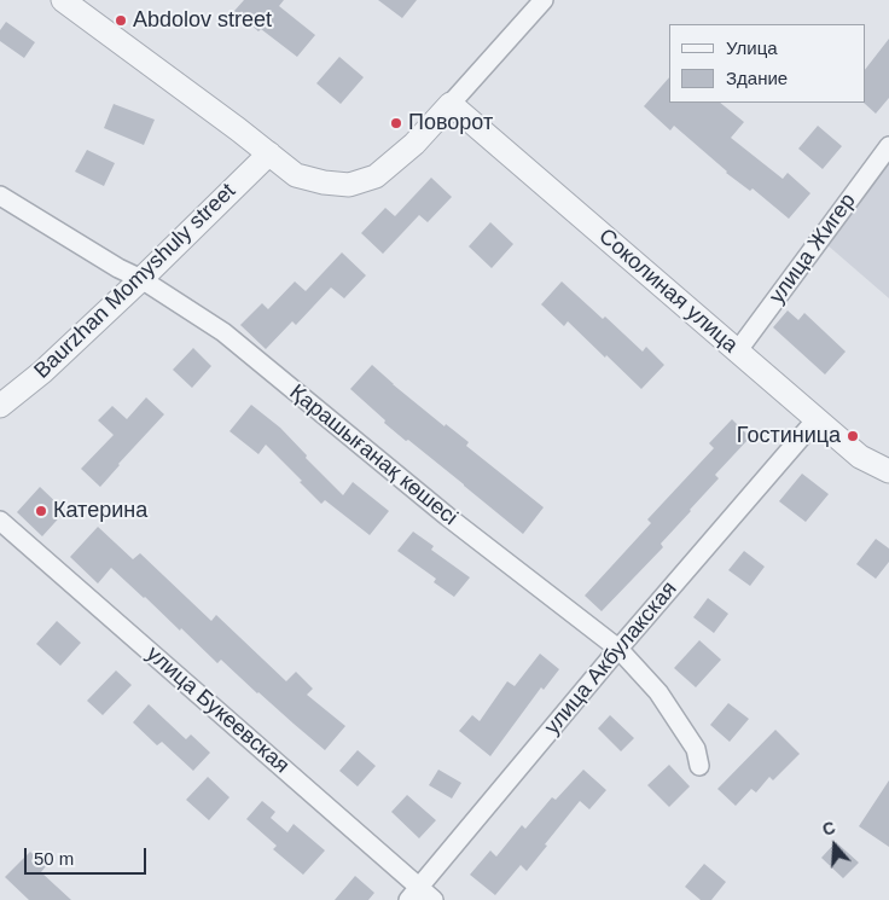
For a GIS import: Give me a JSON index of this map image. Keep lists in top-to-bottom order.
{
  "streets": {
    "street": [
      "улица Жигер",
      "Baurzhan Momyshuly street",
      "Соколиная улица",
      "Қарашығанақ көшесі",
      "улица Акбулакская",
      "улица Букеевская"
    ]
  },
  "crossings": [
    ["улица Жигер", "Соколиная улица"],
    ["Baurzhan Momyshuly street", "Қарашығанақ көшесі"],
    ["Соколиная улица", "улица Акбулакская"],
    ["Қарашығанақ көшесі", "улица Акбулакская"],
    ["улица Акбулакская", "улица Букеевская"]
  ],
  "places": [
    "Abdolov street",
    "Поворот",
    "Гостиница",
    "Катерина"
  ],
  "legend": ["Улица", "Здание"],
  "scale_bar": "50 m",
  "north": "top"
}
